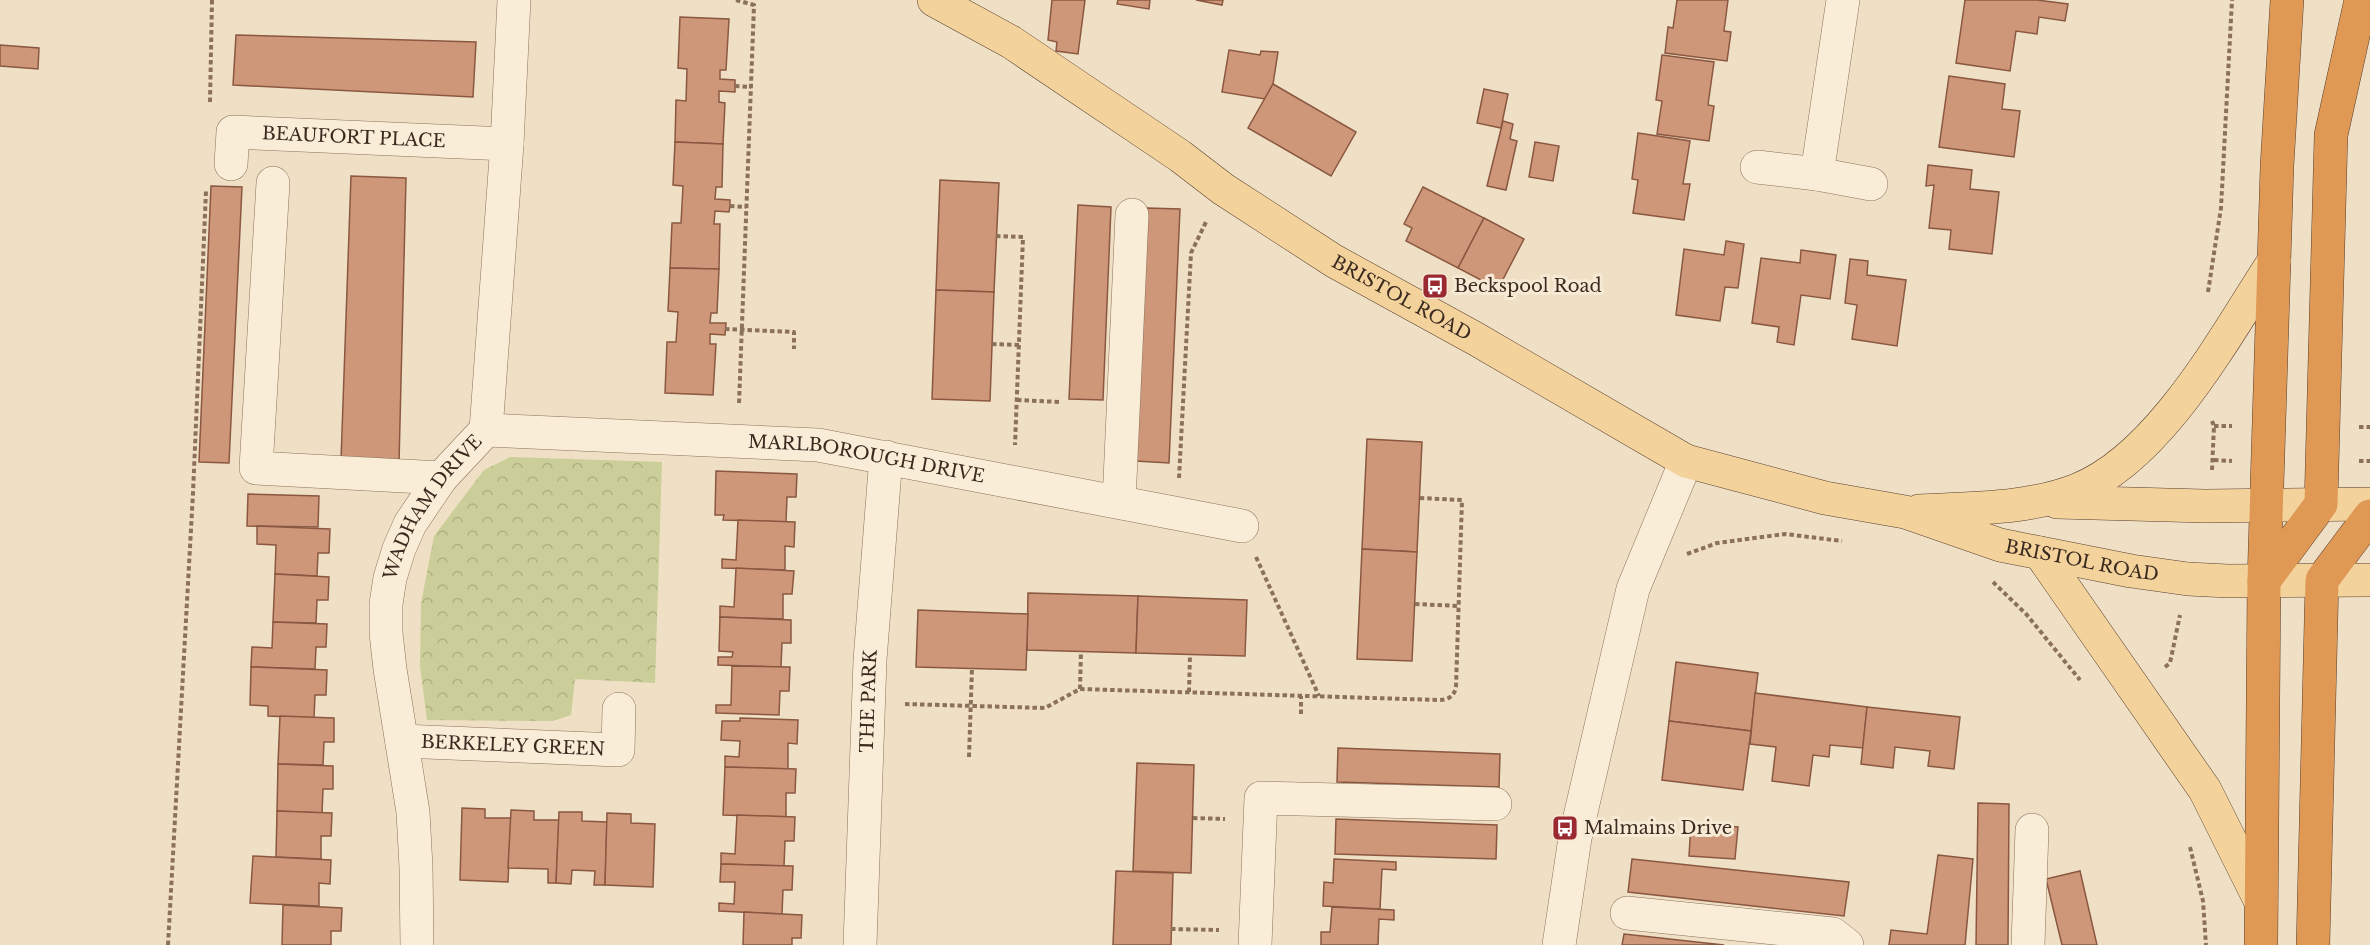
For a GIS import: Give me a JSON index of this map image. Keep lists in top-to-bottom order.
{
  "streets": {
    "main road": ["BRISTOL ROAD"],
    "street": [
      "BEAUFORT PLACE",
      "MARLBOROUGH DRIVE",
      "WADHAM DRIVE",
      "THE PARK",
      "BERKELEY GREEN"
    ]
  },
  "crossings": [
    ["BEAUFORT PLACE", "WADHAM DRIVE"],
    ["MARLBOROUGH DRIVE", "WADHAM DRIVE"],
    ["MARLBOROUGH DRIVE", "THE PARK"],
    ["WADHAM DRIVE", "BERKELEY GREEN"]
  ],
  "places": {
    "bus stop": ["Beckspool Road", "Malmains Drive"]
  }
}
